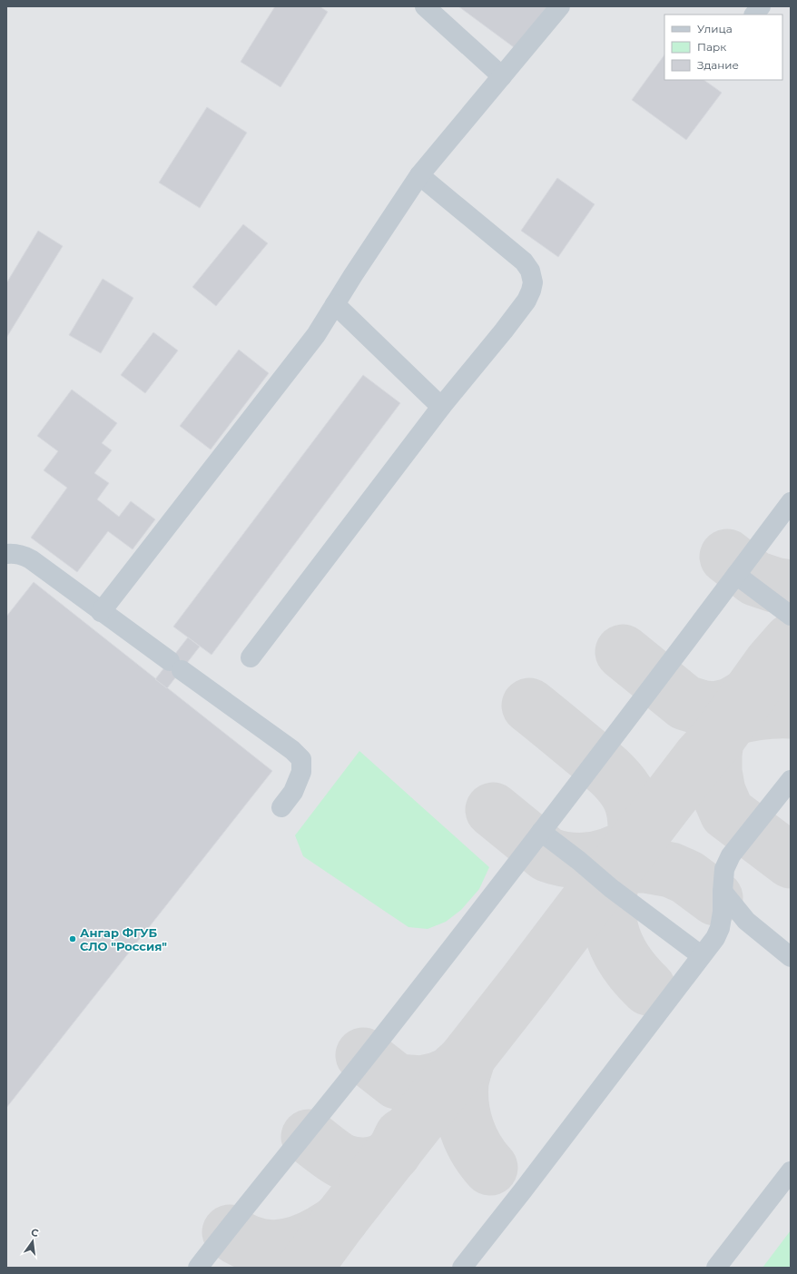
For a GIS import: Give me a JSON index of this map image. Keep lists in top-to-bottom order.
{
  "places": ["Ангар ФГУБ СЛО \"Россия\""],
  "legend": ["Улица", "Парк", "Здание"],
  "north": "top"
}
